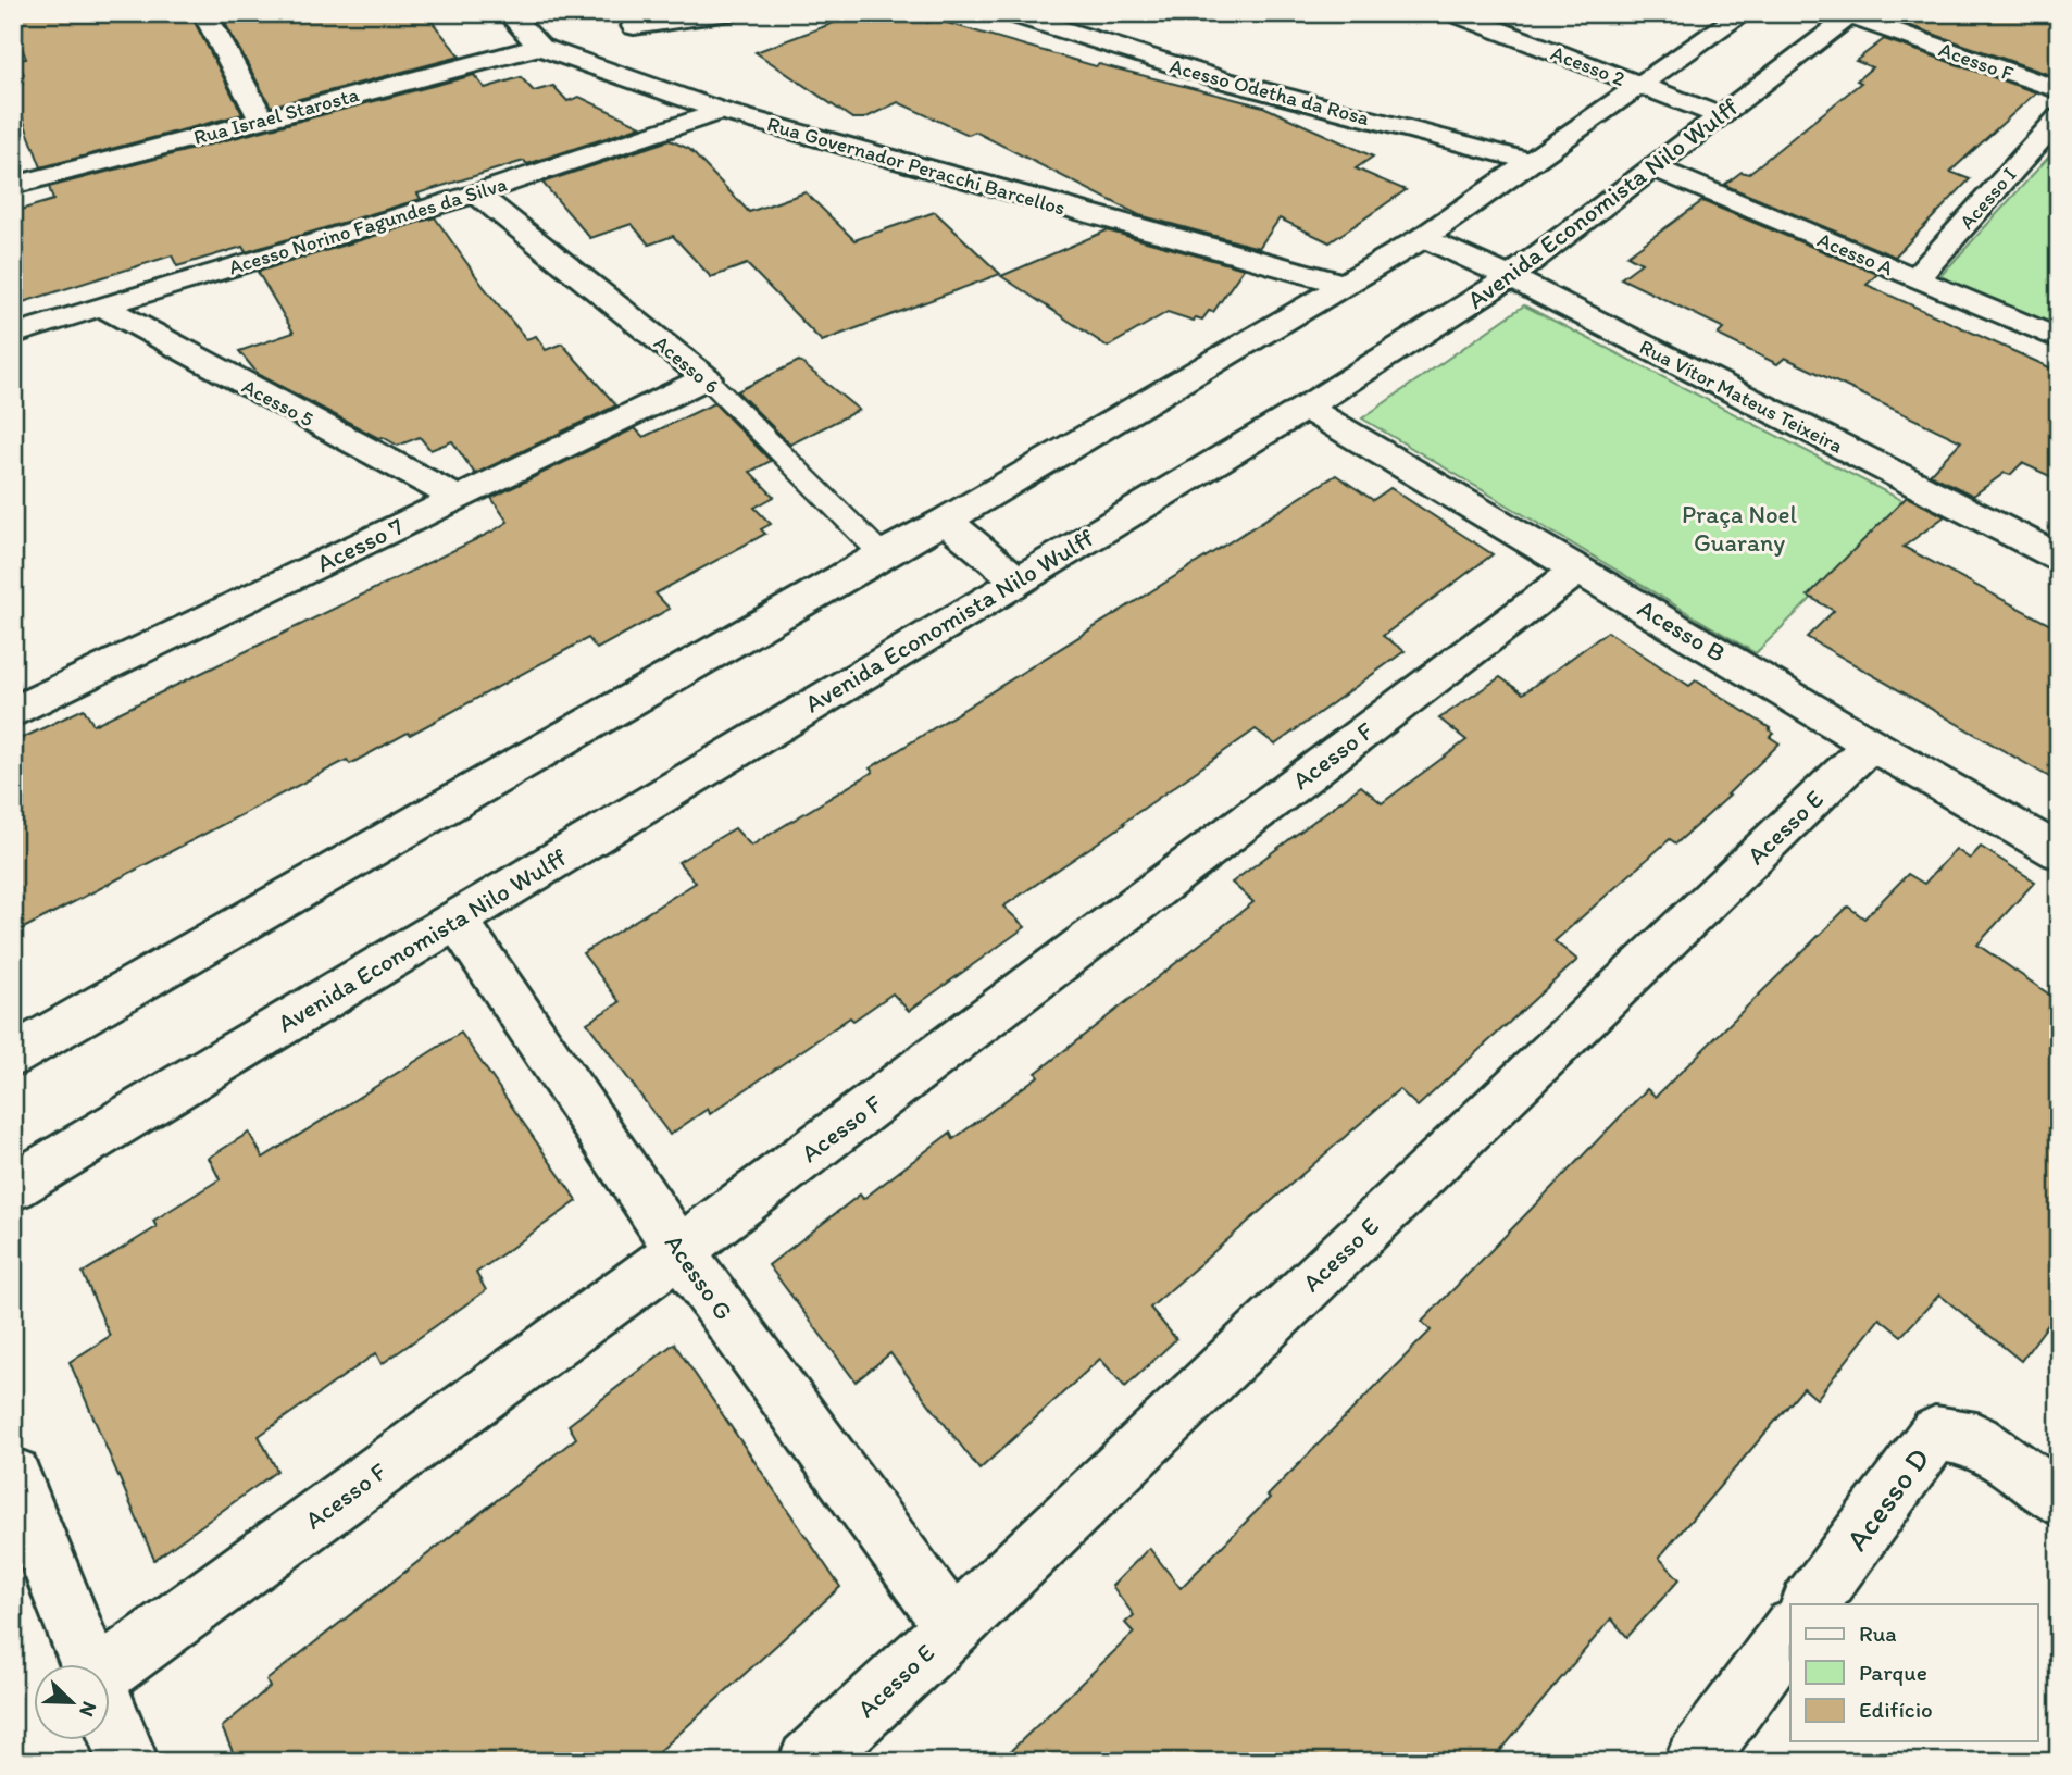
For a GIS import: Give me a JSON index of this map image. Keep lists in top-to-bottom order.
{
  "streets": {
    "street": [
      "Acesso F",
      "Acesso 2",
      "Acesso Odetha da Rosa",
      "Rua Israel Starosta",
      "Rua Governador Peracchi Barcellos",
      "Acesso I",
      "Avenida Economista Nilo Wulff",
      "Acesso Norino Fagundes da Silva",
      "Acesso A",
      "Acesso 6",
      "Rua Vítor Mateus Teixeira",
      "Acesso 5",
      "Acesso 7",
      "Acesso B",
      "Acesso E",
      "Acesso G",
      "Acesso D"
    ]
  },
  "crossings": [
    ["Acesso F", "Avenida Economista Nilo Wulff"],
    ["Acesso F", "Acesso B"],
    ["Acesso F", "Acesso G"],
    ["Acesso 2", "Avenida Economista Nilo Wulff"],
    ["Rua Israel Starosta", "Rua Governador Peracchi Barcellos"],
    ["Rua Governador Peracchi Barcellos", "Acesso Norino Fagundes da Silva"],
    ["Acesso I", "Acesso A"],
    ["Avenida Economista Nilo Wulff", "Acesso A"],
    ["Avenida Economista Nilo Wulff", "Rua Vítor Mateus Teixeira"],
    ["Avenida Economista Nilo Wulff", "Acesso B"],
    ["Avenida Economista Nilo Wulff", "Acesso G"],
    ["Acesso Norino Fagundes da Silva", "Acesso 6"],
    ["Acesso Norino Fagundes da Silva", "Acesso 5"],
    ["Acesso 6", "Acesso 7"],
    ["Acesso 5", "Acesso 7"],
    ["Acesso B", "Acesso E"],
    ["Acesso E", "Acesso G"]
  ],
  "parks": ["Praça Noel Guarany"],
  "legend": ["Rua", "Parque", "Edifício"],
  "north": "bottom right"
}
